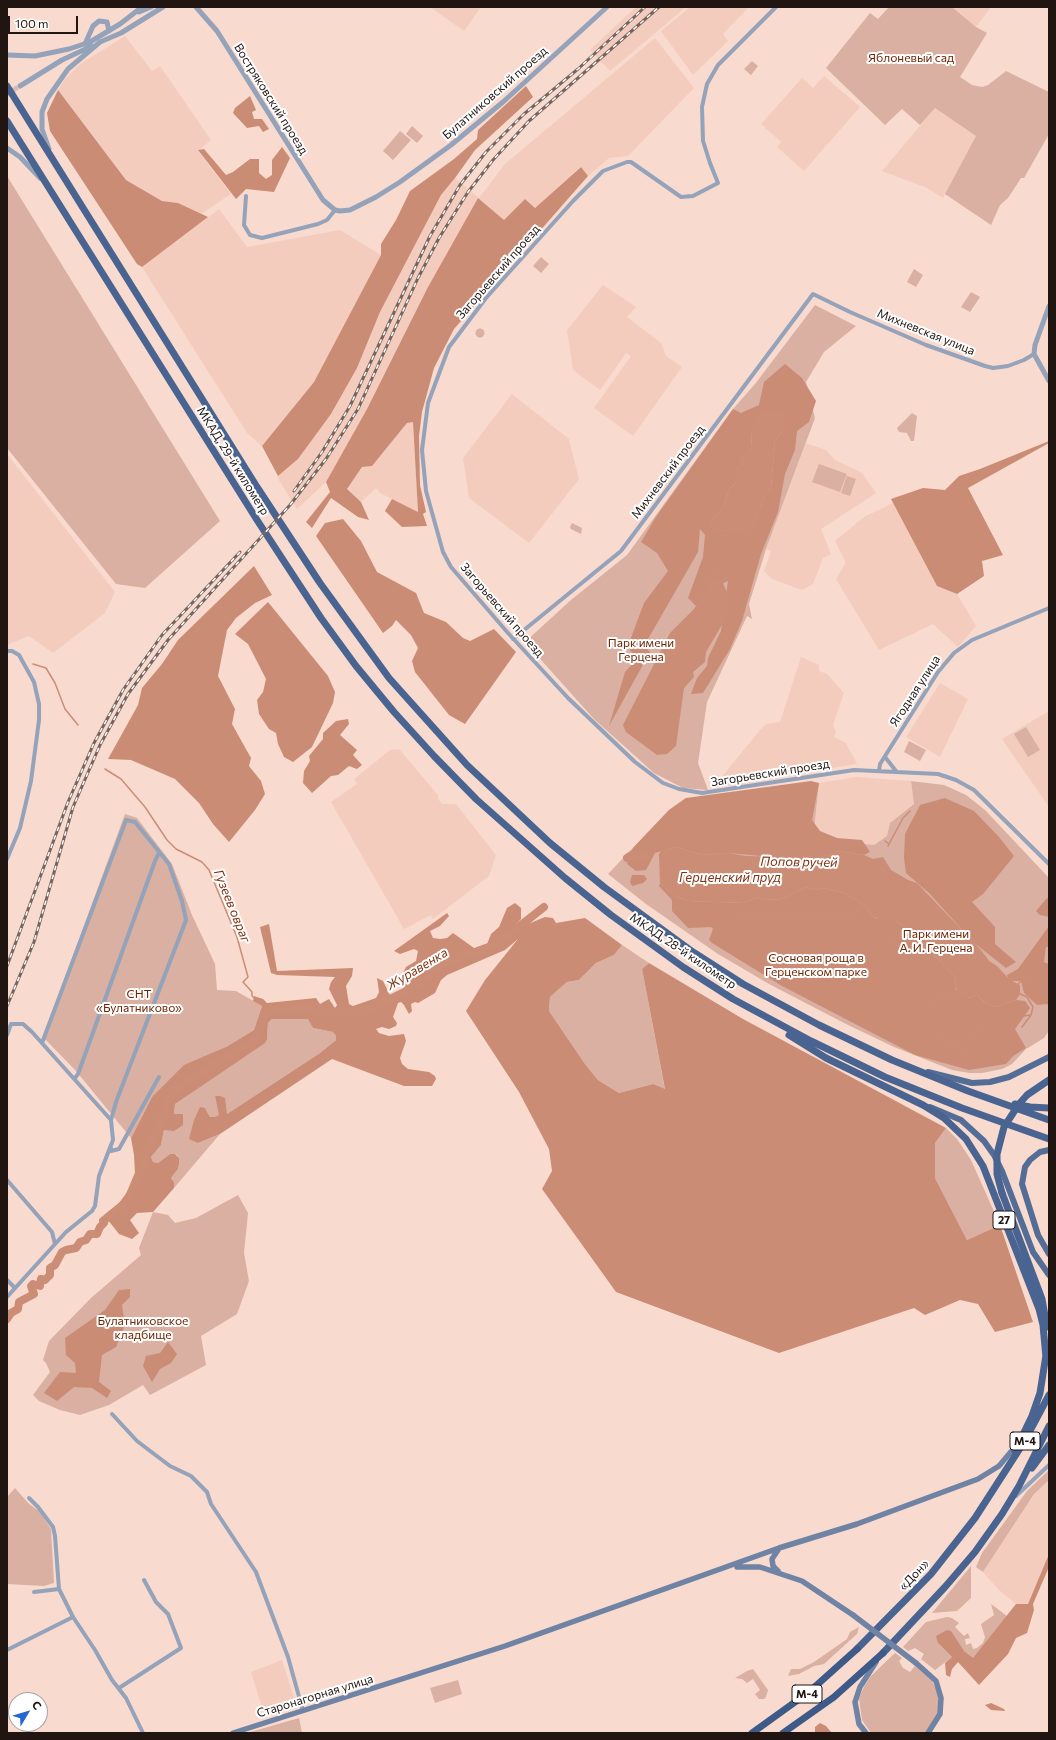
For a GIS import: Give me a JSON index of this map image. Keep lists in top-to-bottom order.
{
  "streets": {
    "highway": [
      "МКАД, 29-й километр",
      "МКАД, 28-й километр",
      "27",
      "М-4",
      "«Дон»"
    ],
    "main road": ["Старонагорная улица"],
    "street": [
      "Булатниковский проезд",
      "Востряковский проезд",
      "Загорьевский проезд",
      "Михневская улица",
      "Михневский проезд",
      "Ягодная улица"
    ]
  },
  "crossings": [
    ["Булатниковский проезд", "Востряковский проезд"],
    ["Загорьевский проезд", "Михневский проезд"],
    ["Загорьевский проезд", "Ягодная улица"],
    ["Михневская улица", "Михневский проезд"],
    ["МКАД, 29-й километр", "МКАД, 28-й километр"],
    ["МКАД, 28-й километр", "27"],
    ["27", "«Дон»"]
  ],
  "water": [
    "Попов ручей",
    "Герценский пруд",
    "Гузеев овраг",
    "Журавенка"
  ],
  "parks": [
    "Яблоневый сад",
    "Парк имени Герцена",
    "Парк имени А. И. Герцена",
    "Сосновая роща в Герценском парке",
    "СНТ «Булатниково»",
    "Булатниковское кладбище"
  ],
  "scale_bar": "100 m",
  "north": "top right"
}
